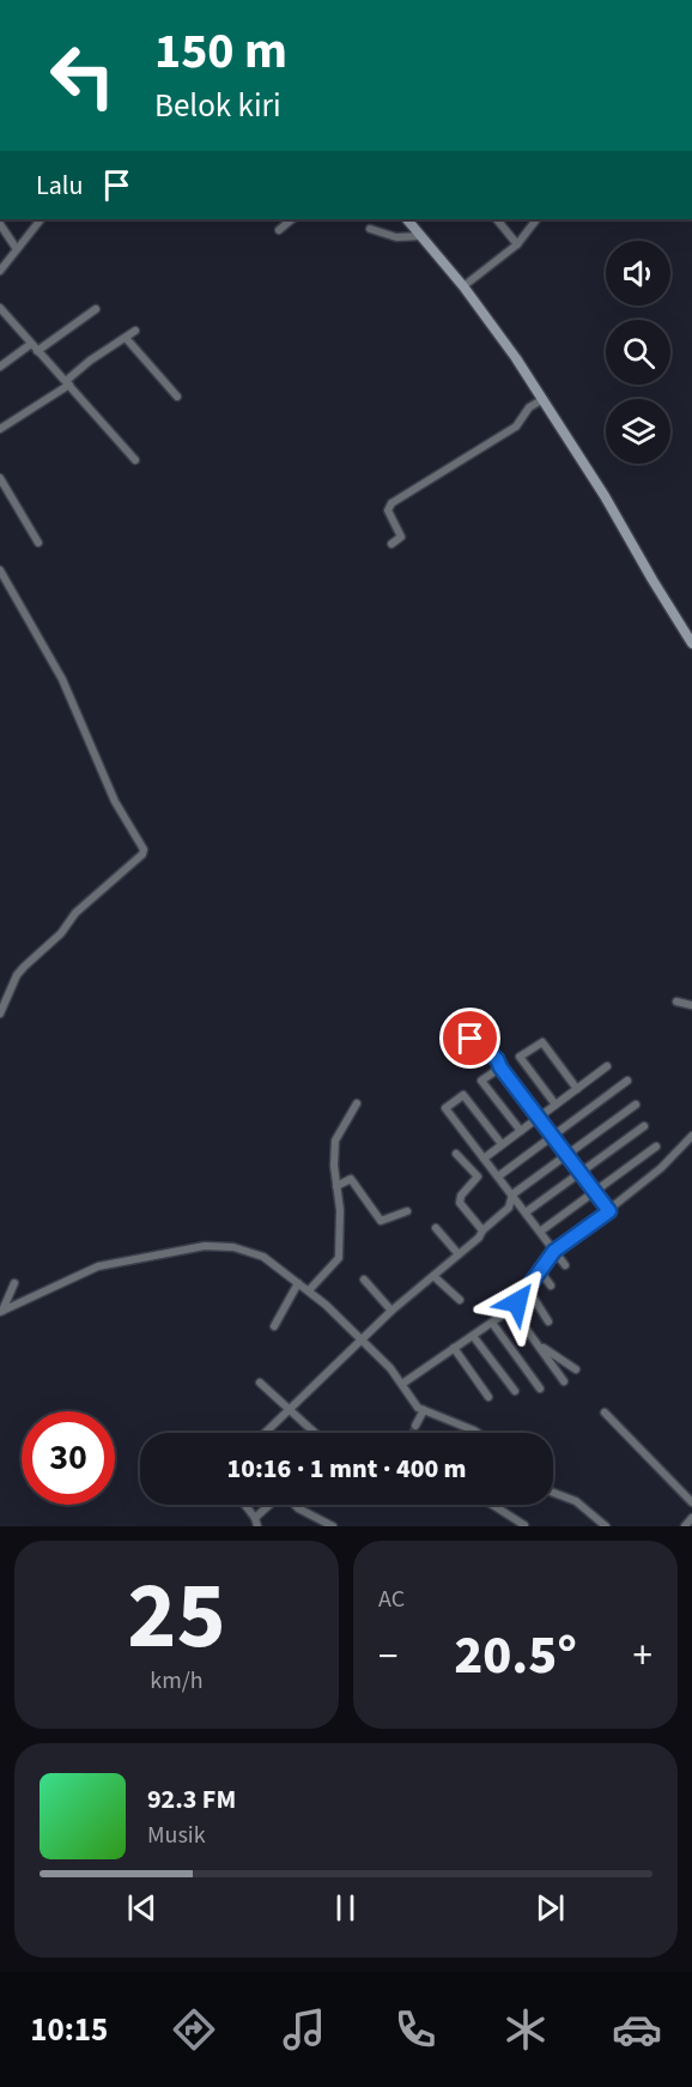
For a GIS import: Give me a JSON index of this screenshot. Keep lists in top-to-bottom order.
{
  "page": {
    "turn": ["150 m", "Belok kiri"],
    "then": "Lalu",
    "limit": "30",
    "trip": "10:16 · 1 mnt · 400 m",
    "tile": [
      ["25", "km/h"],
      "AC"
    ],
    "heat": ["−", "20.5°", "+"],
    "song": ["92.3 FM", "Musik"],
    "tabs": "10:15"
  }
}
